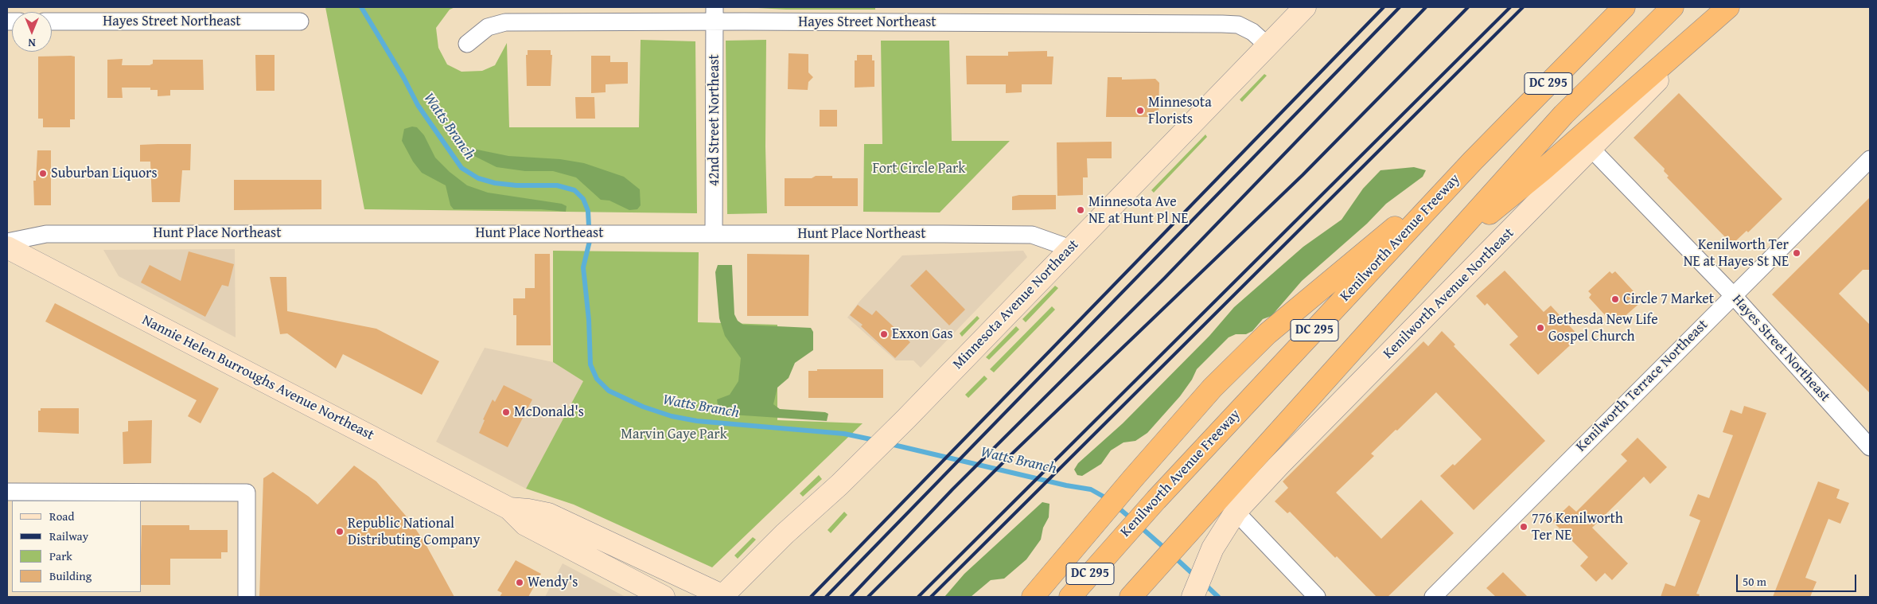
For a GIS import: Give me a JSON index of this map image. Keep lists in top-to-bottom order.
{
  "streets": {
    "highway": ["DC 295", "Kenilworth Avenue Freeway"],
    "main road": ["Kenilworth Avenue Northeast", "Minnesota Avenue Northeast", "Nannie Helen Burroughs Avenue Northeast"],
    "street": [
      "Hayes Street Northeast",
      "42nd Street Northeast",
      "Hunt Place Northeast",
      "Kenilworth Terrace Northeast"
    ]
  },
  "crossings": [
    ["Hayes Street Northeast", "42nd Street Northeast"],
    ["Hayes Street Northeast", "Kenilworth Avenue Northeast"],
    ["Hayes Street Northeast", "Minnesota Avenue Northeast"],
    ["Hayes Street Northeast", "Kenilworth Terrace Northeast"],
    ["42nd Street Northeast", "Hunt Place Northeast"],
    ["Hunt Place Northeast", "Minnesota Avenue Northeast"],
    ["Minnesota Avenue Northeast", "Nannie Helen Burroughs Avenue Northeast"]
  ],
  "water": ["Watts Branch"],
  "parks": ["Fort Circle Park", "Marvin Gaye Park"],
  "places": [
    "Minnesota Florists",
    "Suburban Liquors",
    "Minnesota Ave NE at Hunt Pl NE",
    "Kenilworth Ter NE at Hayes St NE",
    "Circle 7 Market",
    "Bethesda New Life Gospel Church",
    "Exxon Gas",
    "McDonald's",
    "776 Kenilworth Ter NE",
    "Republic National Distributing Company",
    "Wendy's"
  ],
  "legend": [
    "Road",
    "Railway",
    "Park",
    "Building"
  ],
  "scale_bar": "50 m",
  "north": "bottom"
}
